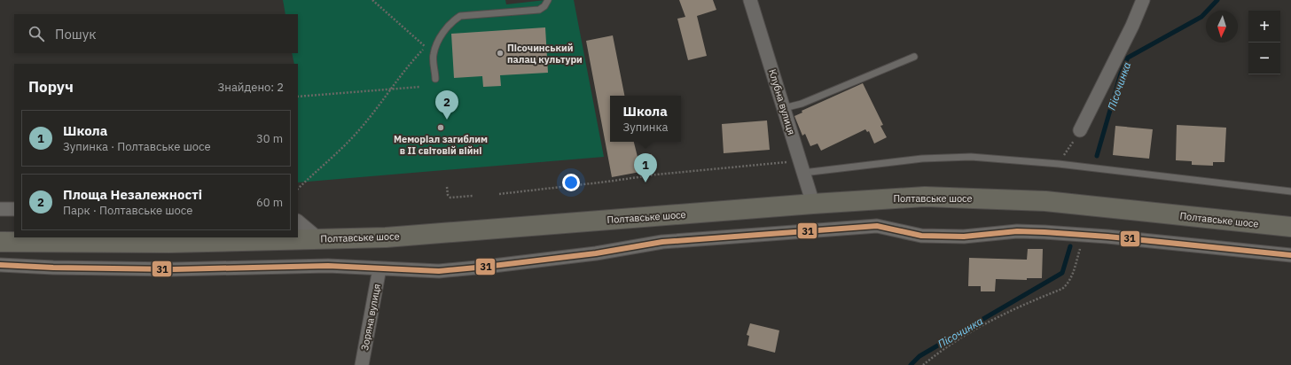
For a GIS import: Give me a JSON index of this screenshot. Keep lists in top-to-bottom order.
{
  "streets": {
    "highway": ["Полтавське шосе"],
    "street": ["Клубна вулиця", "Зоряна вулиця"]
  },
  "crossings": [
    ["Клубна вулиця", "Полтавське шосе"]
  ],
  "water": ["Пісочинка"],
  "places": ["Пісочинський палац культури", "Меморіал загиблим в II світовій війні"],
  "lines": ["transit line 31"],
  "north": "bottom",
  "page": {
    "map_buttons": ["+", "−"],
    "search": "Пошук",
    "heading": ["Поруч", "Знайдено: 2"],
    "pins": ["2", "1"],
    "popup": ["Школа", "Зупинка"],
    "list": [
      {
        "mark": "1",
        "name": "Школа",
        "note": "Зупинка · Полтавське шосе",
        "value": "30 m"
      },
      {
        "mark": "2",
        "name": "Площа Незалежності",
        "note": "Парк · Полтавське шосе",
        "value": "60 m"
      }
    ]
  }
}
